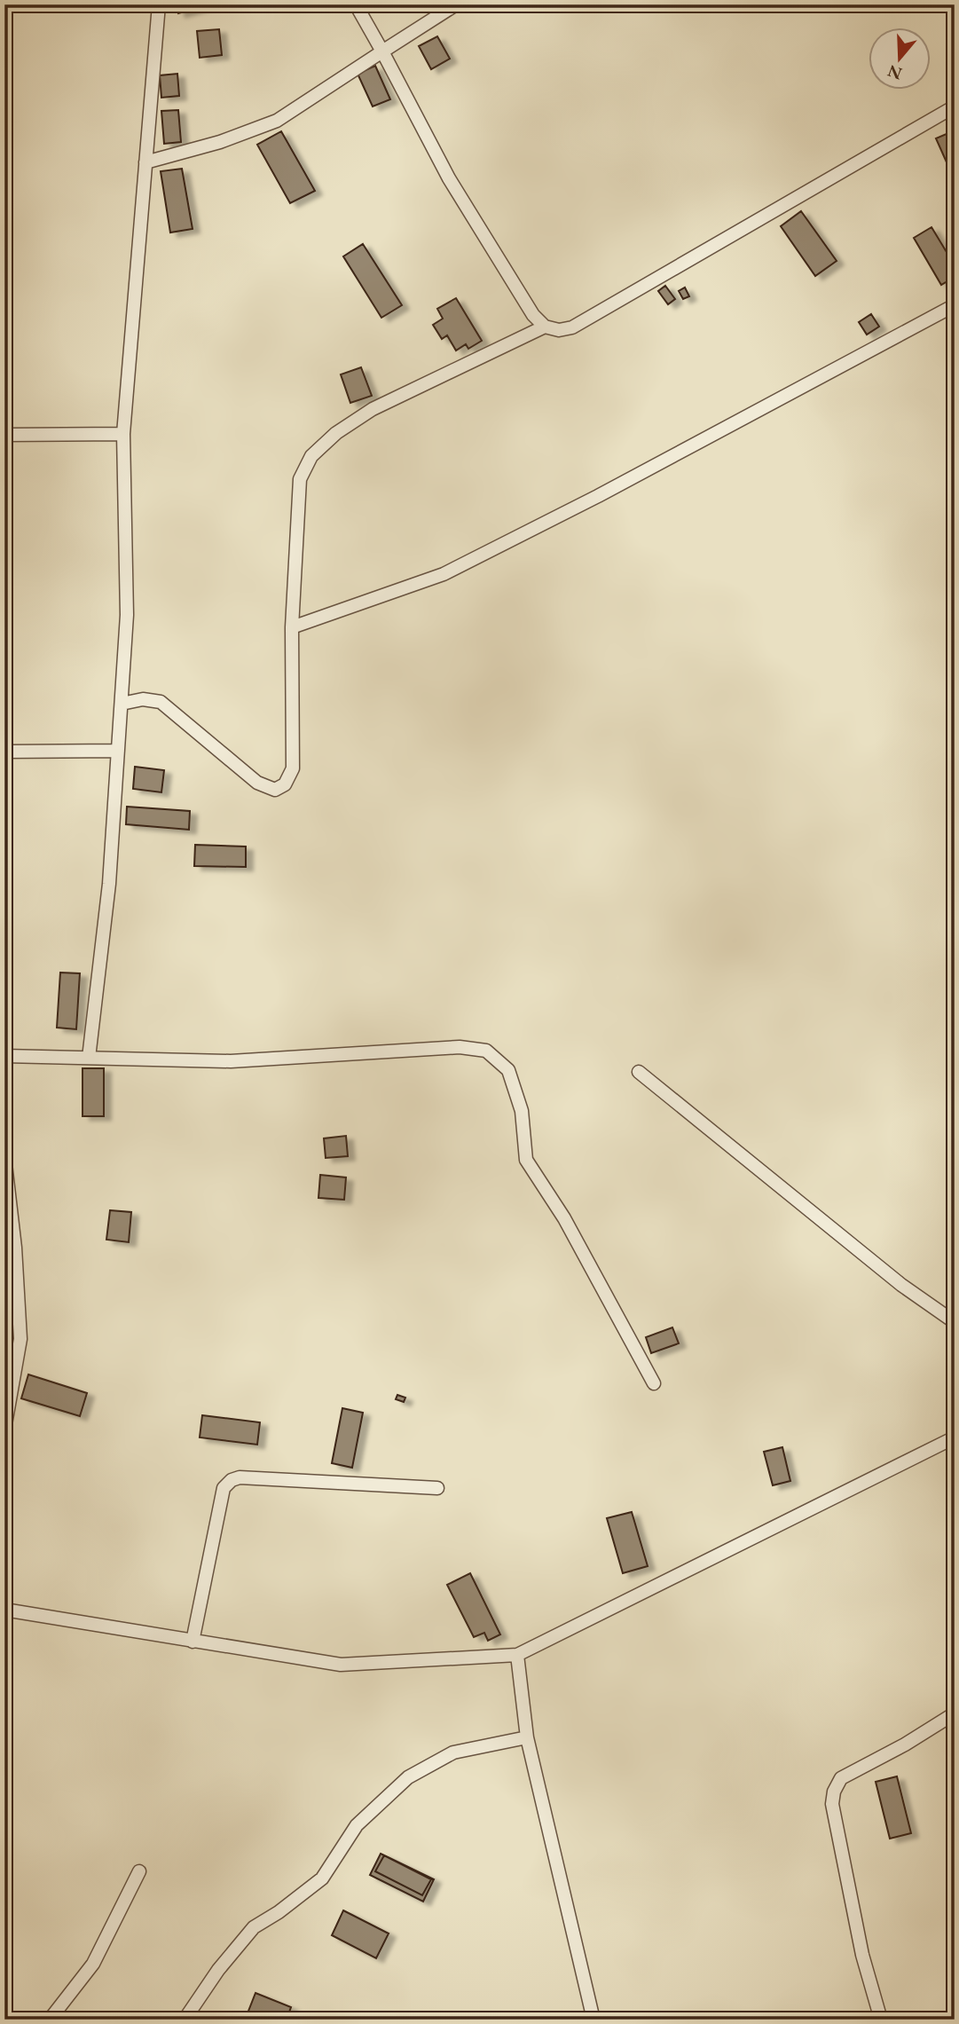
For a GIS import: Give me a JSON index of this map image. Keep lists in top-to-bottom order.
{
  "north": "bottom"
}
